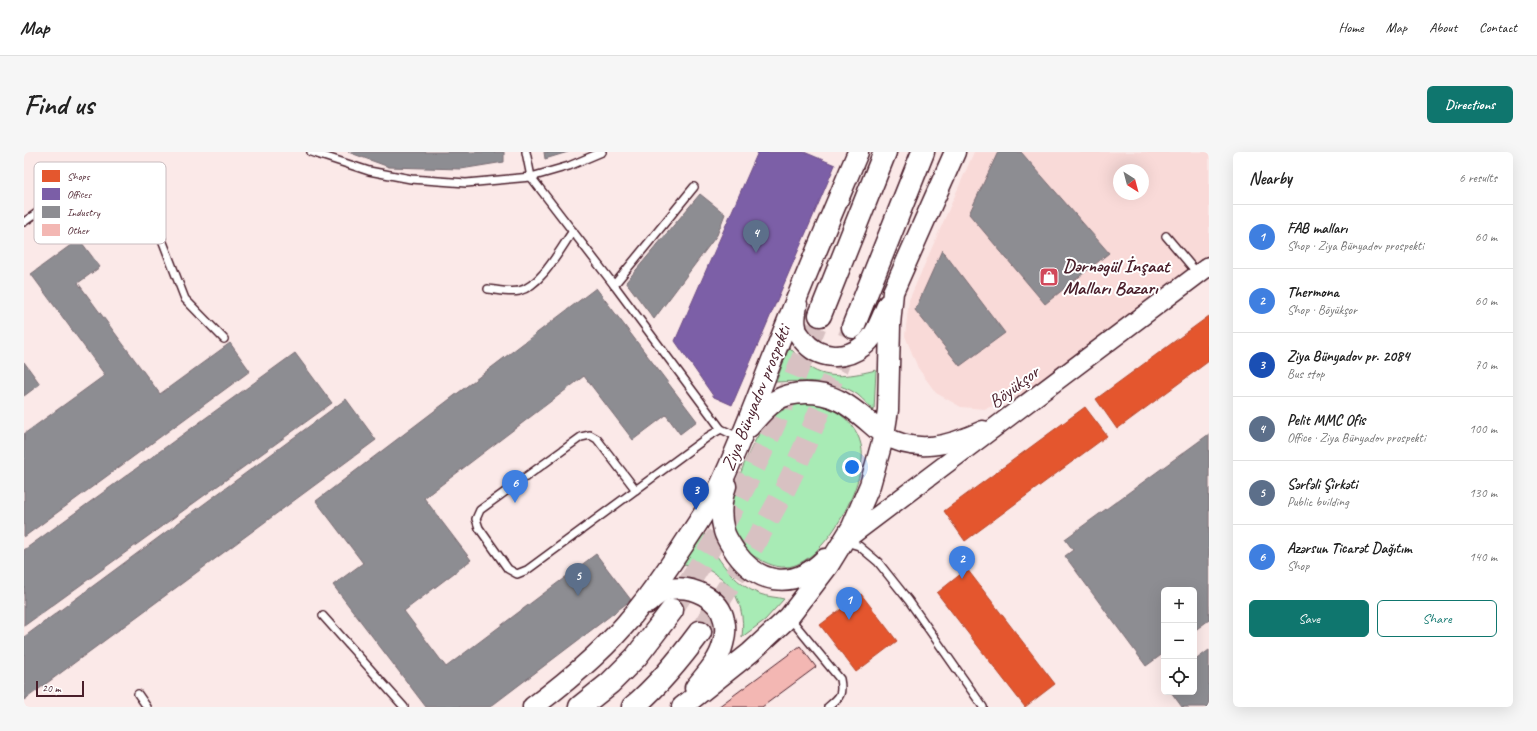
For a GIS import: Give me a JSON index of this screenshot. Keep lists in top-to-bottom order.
{
  "streets": {
    "main road": ["Ziya Bünyadov prospekti"],
    "street": ["Böyükşor"]
  },
  "places": {
    "shop": ["Dərnəgül İnşaat Malları Bazarı"]
  },
  "legend": [
    "Shops",
    "Offices",
    "Industry",
    "Other"
  ],
  "scale_bar": "20 m",
  "north": "bottom right",
  "page": {
    "header": "Map",
    "nav": [
      "Home",
      "Map",
      "About",
      "Contact"
    ],
    "buttons": [
      "Directions",
      ["Save", "Share"]
    ],
    "title": "Find us",
    "heading": ["Nearby", "6 results"],
    "list": [
      {
        "mark": "1",
        "name": "FAB malları",
        "note": "Shop · Ziya Bünyadov prospekti",
        "value": "60 m"
      },
      {
        "mark": "2",
        "name": "Thermona",
        "note": "Shop · Böyükşor",
        "value": "60 m"
      },
      {
        "mark": "3",
        "name": "Ziya Bünyadov pr. 2084",
        "note": "Bus stop",
        "value": "70 m"
      },
      {
        "mark": "4",
        "name": "Pelit MMC Ofis",
        "note": "Office · Ziya Bünyadov prospekti",
        "value": "100 m"
      },
      {
        "mark": "5",
        "name": "Sərfəli Şirkəti",
        "note": "Public building",
        "value": "130 m"
      },
      {
        "mark": "6",
        "name": "Azərsun Ticarət Dağıtım",
        "note": "Shop",
        "value": "140 m"
      }
    ],
    "pins": [
      "4",
      "6",
      "3",
      "2",
      "5",
      "1"
    ],
    "map_buttons": ["+", "−"],
    "scale": "20 m"
  }
}
